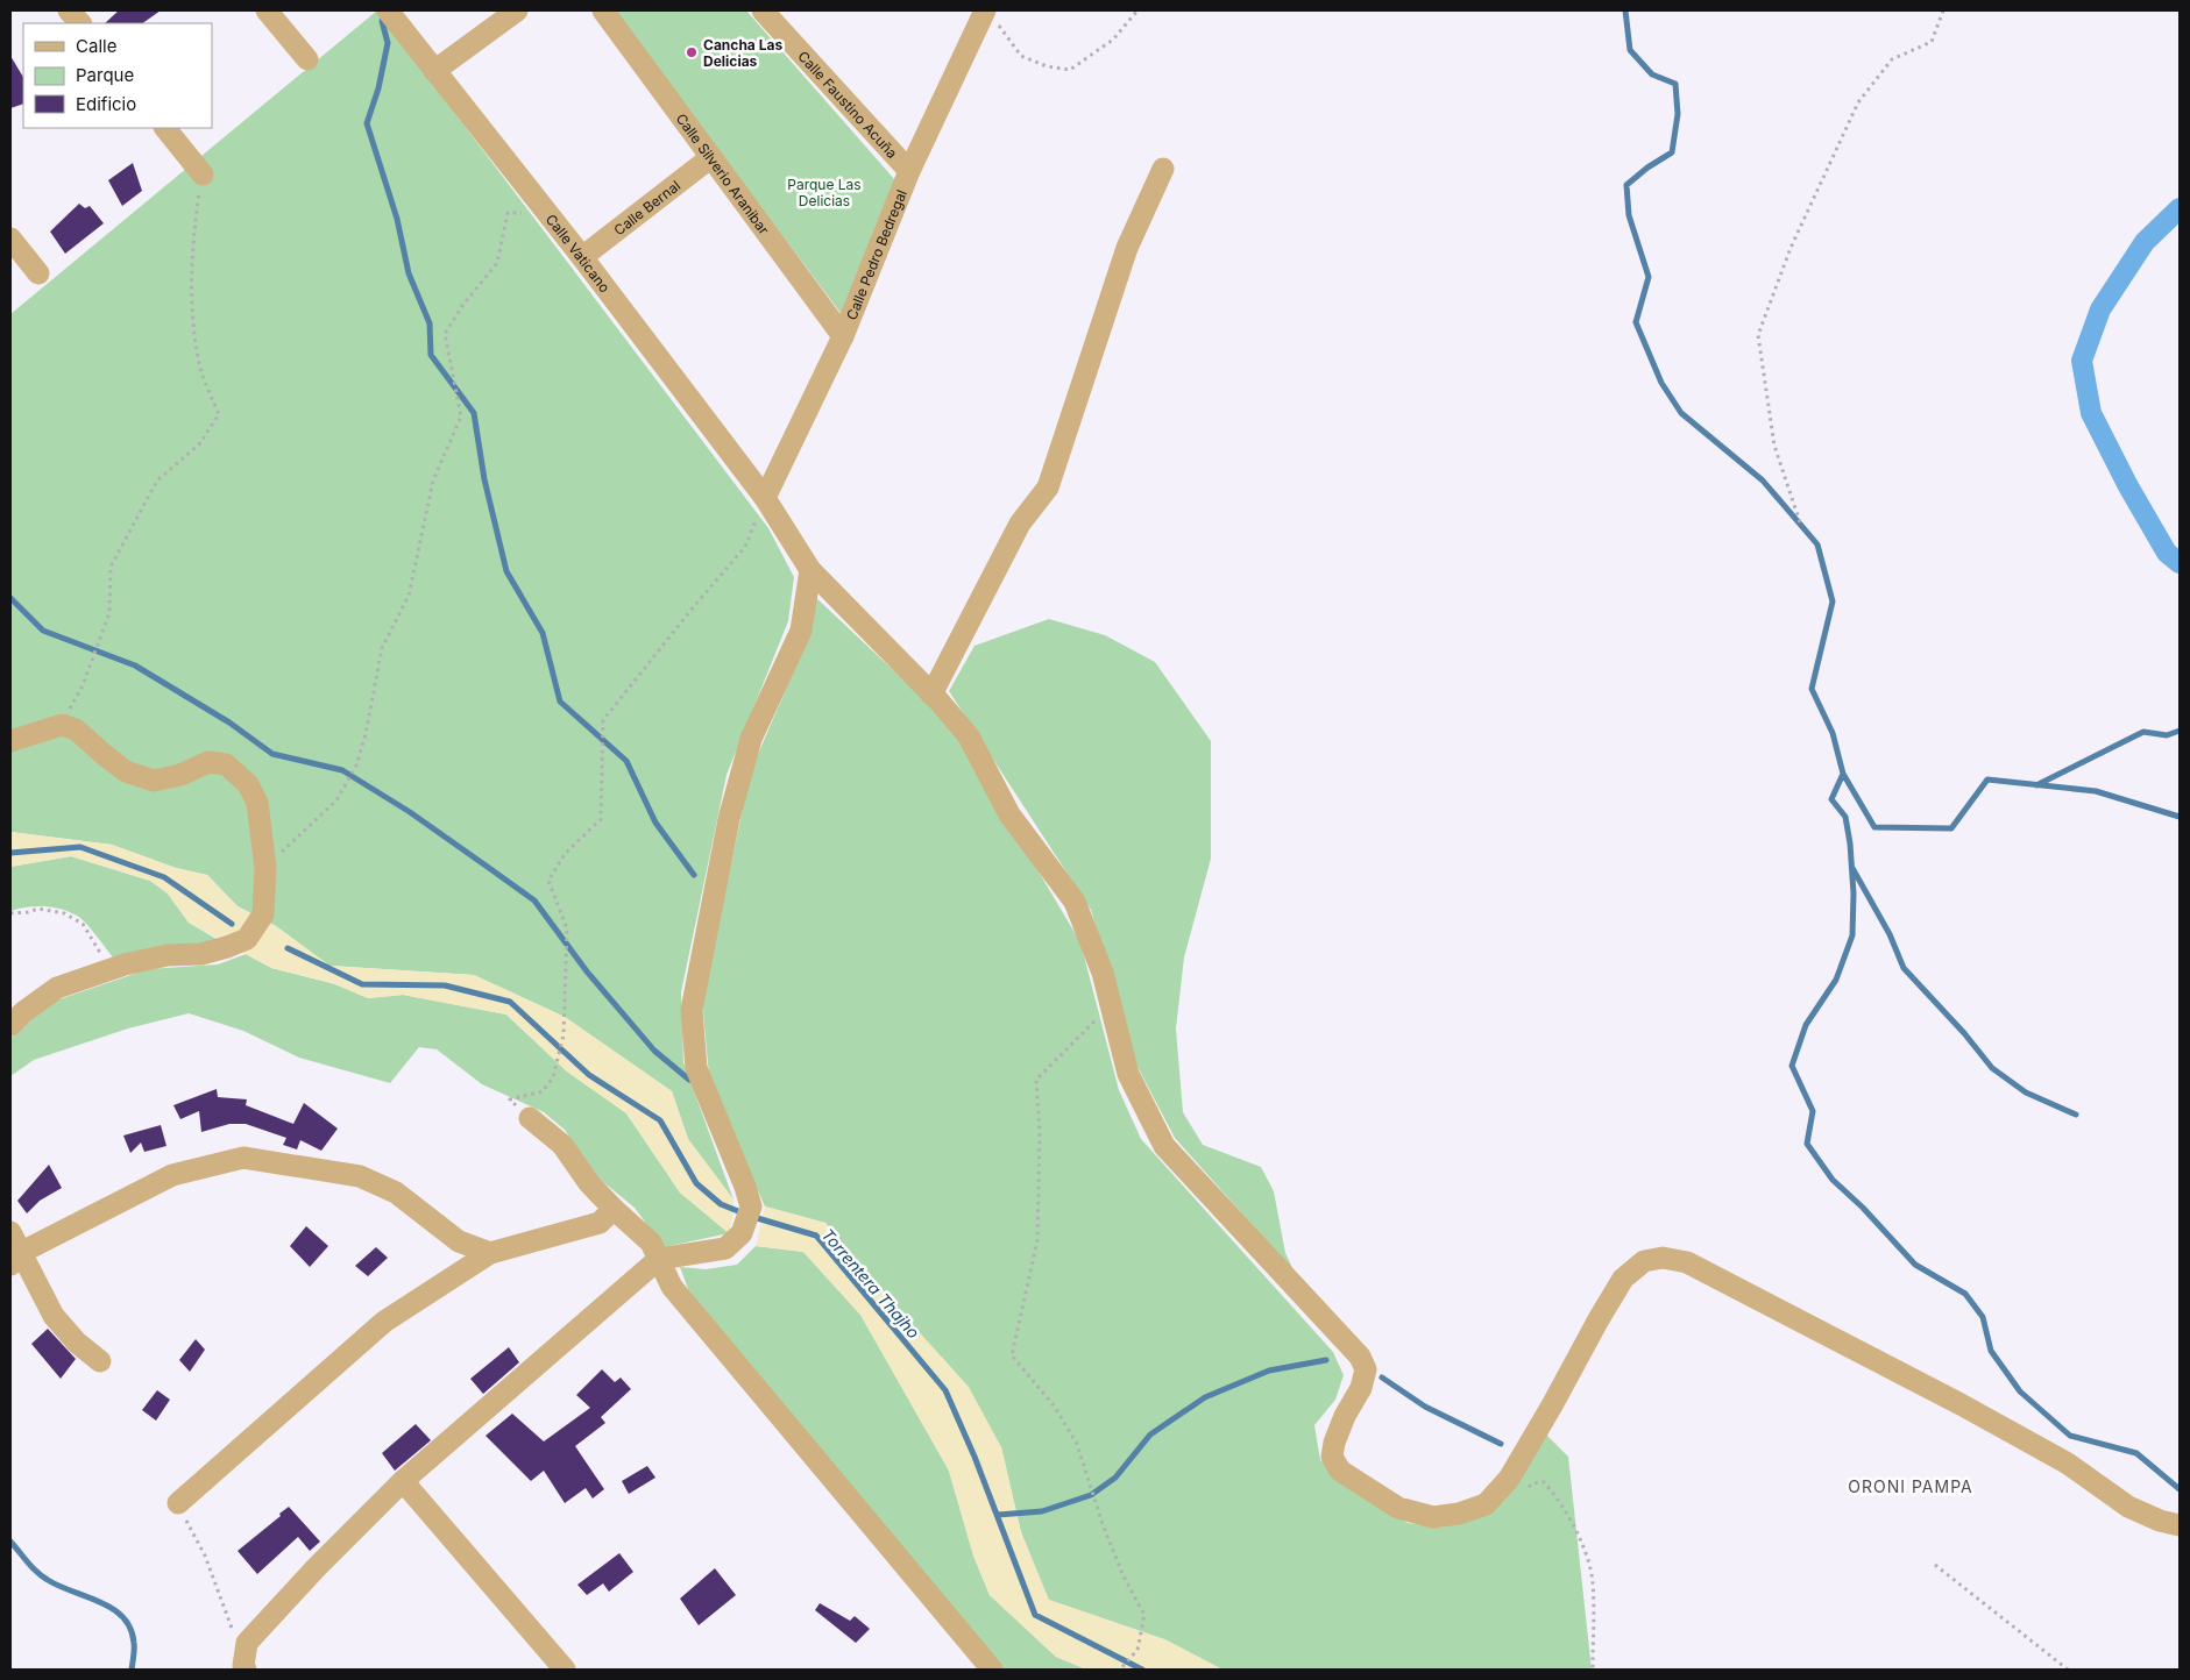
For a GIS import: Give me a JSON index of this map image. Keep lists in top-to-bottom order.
{
  "streets": {
    "street": [
      "Calle Faustino Acuña",
      "Calle Silverio Aranibar",
      "Calle Bernal",
      "Calle Vaticano",
      "Calle Pedro Bedregal"
    ]
  },
  "crossings": [
    ["Calle Faustino Acuña", "Calle Pedro Bedregal"],
    ["Calle Silverio Aranibar", "Calle Bernal"],
    ["Calle Silverio Aranibar", "Calle Pedro Bedregal"],
    ["Calle Bernal", "Calle Vaticano"],
    ["Calle Vaticano", "Calle Pedro Bedregal"]
  ],
  "districts": ["ORONI PAMPA"],
  "water": ["Torrentera Thajho"],
  "parks": ["Parque Las Delicias"],
  "places": ["Cancha Las Delicias"],
  "legend": ["Calle", "Parque", "Edificio"]
}
